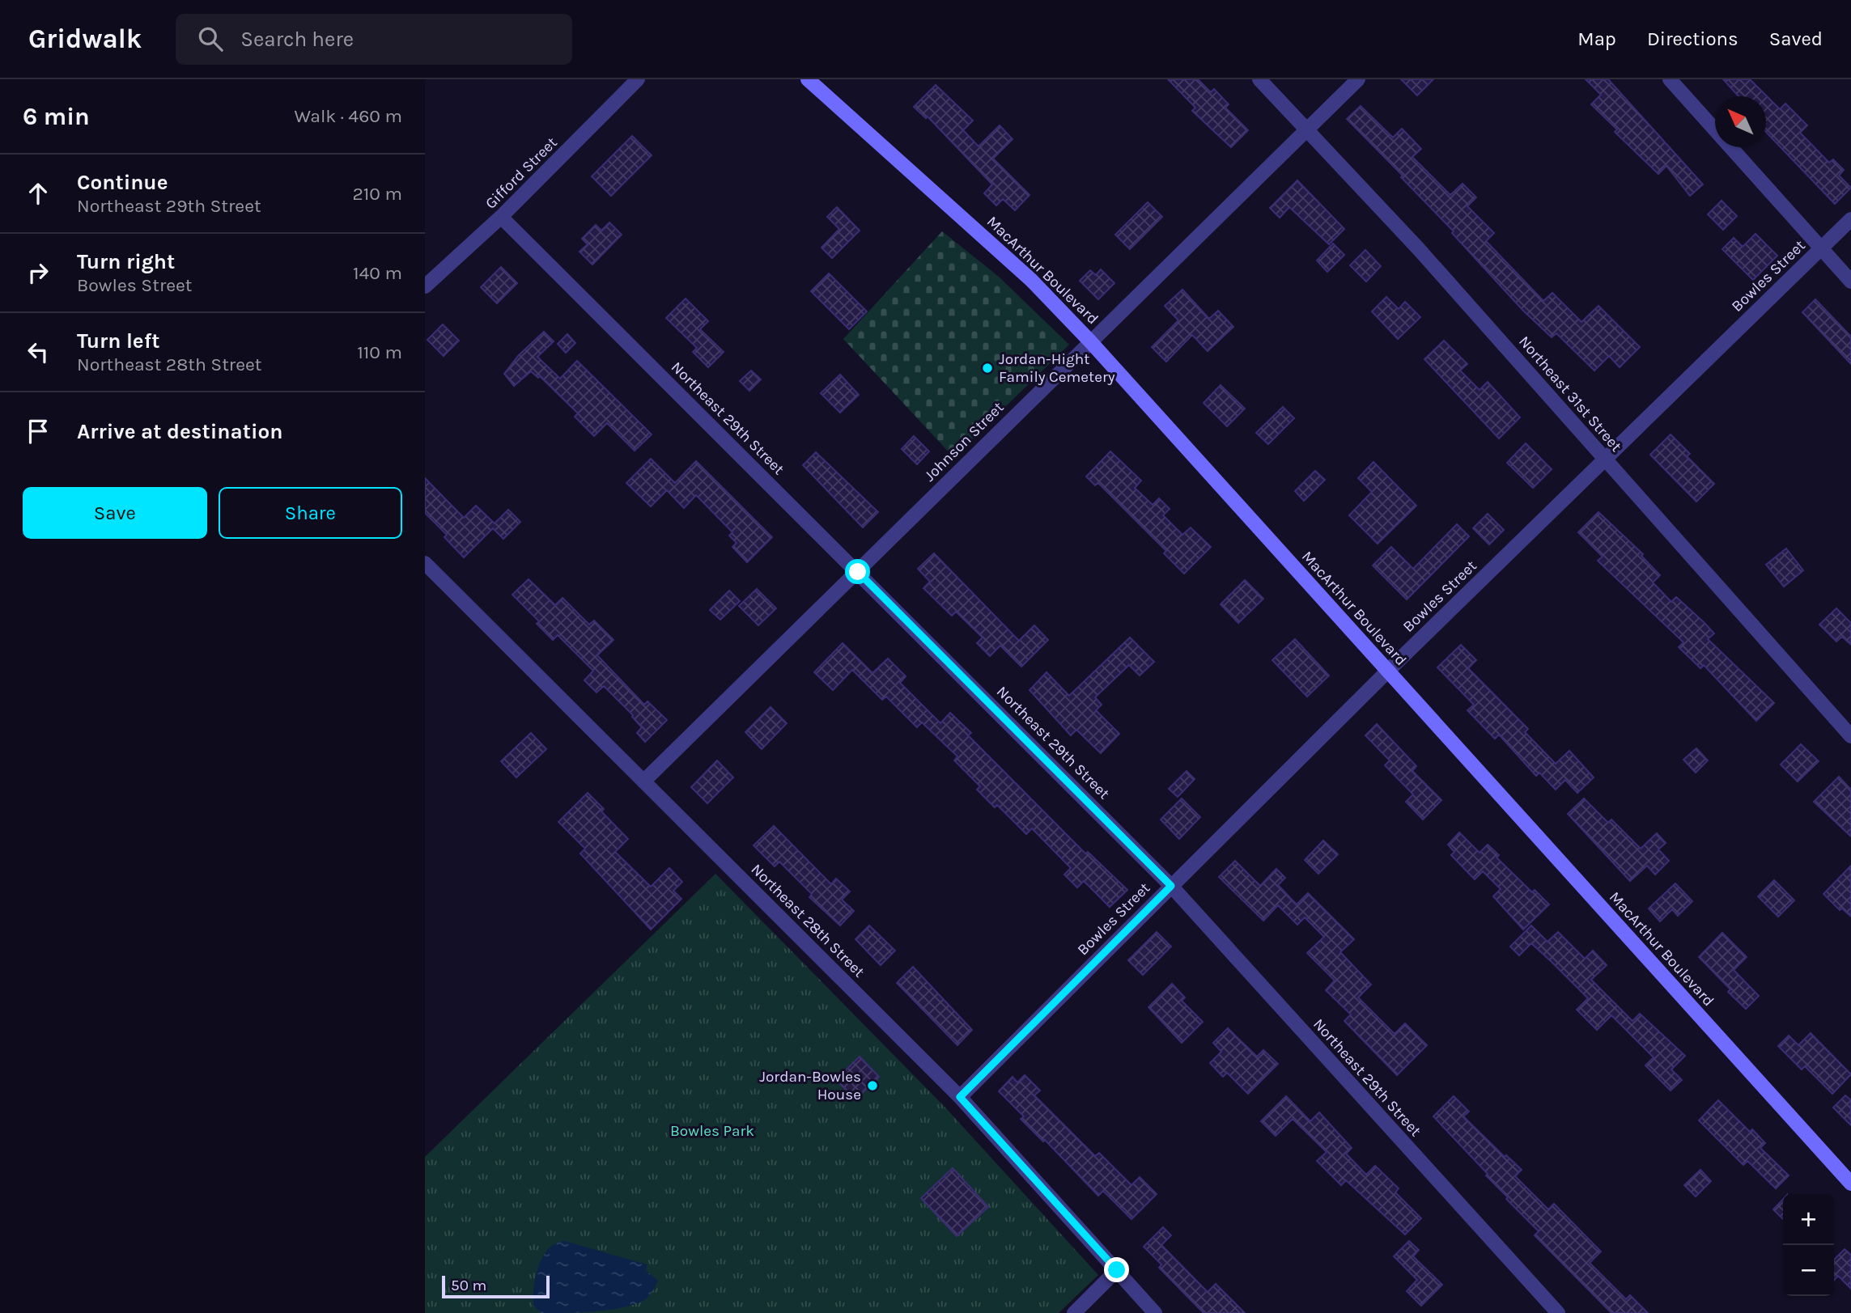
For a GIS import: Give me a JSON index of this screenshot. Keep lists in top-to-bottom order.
{
  "streets": {
    "main road": ["MacArthur Boulevard"],
    "street": [
      "Gifford Street",
      "Bowles Street",
      "Northeast 31st Street",
      "Northeast 29th Street",
      "Johnson Street",
      "Northeast 28th Street"
    ]
  },
  "crossings": [
    ["Gifford Street", "Northeast 29th Street"],
    ["MacArthur Boulevard", "Bowles Street"],
    ["MacArthur Boulevard", "Johnson Street"],
    ["Bowles Street", "Northeast 31st Street"],
    ["Bowles Street", "Northeast 29th Street"],
    ["Bowles Street", "Northeast 28th Street"],
    ["Northeast 31st Street", "Johnson Street"],
    ["Northeast 29th Street", "Johnson Street"],
    ["Johnson Street", "Northeast 28th Street"]
  ],
  "parks": ["Bowles Park"],
  "places": ["Jordan-Hight Family Cemetery", "Jordan-Bowles House"],
  "scale_bar": "50 m",
  "north": "top left",
  "page": {
    "header": "Gridwalk",
    "search": "Search here",
    "nav": ["Map", "Directions", "Saved"],
    "heading": ["6 min", "Walk · 460 m"],
    "list": [
      ["Continue", "Northeast 29th Street", "210 m"],
      ["Turn right", "Bowles Street", "140 m"],
      ["Turn left", "Northeast 28th Street", "110 m"],
      "Arrive at destination"
    ],
    "buttons": ["Save", "Share"],
    "map_buttons": ["+", "−"],
    "scale": "50 m"
  }
}
